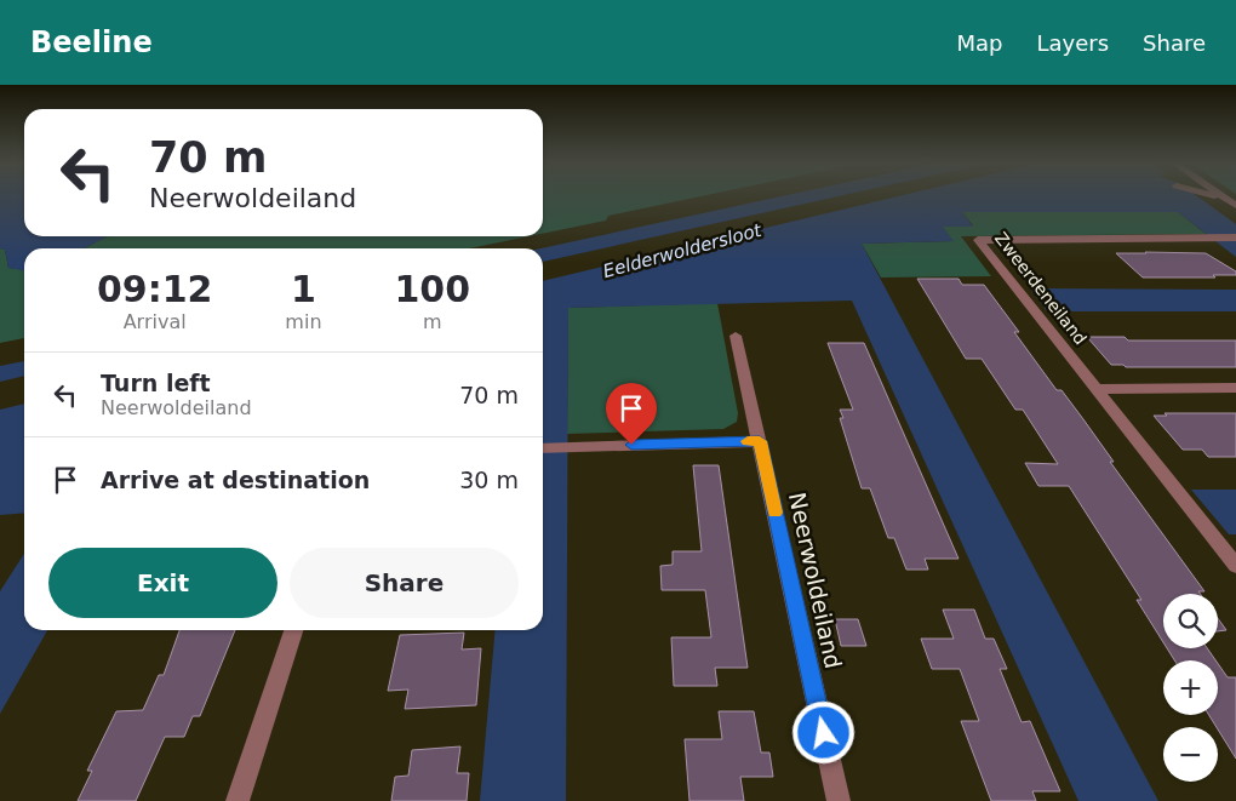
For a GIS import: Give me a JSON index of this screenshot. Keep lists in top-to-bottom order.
{
  "streets": {
    "street": ["Zweerdeneiland", "Neerwoldeiland"]
  },
  "water": ["Eelderwoldersloot"],
  "page": {
    "header": "Beeline",
    "nav": ["Map", "Layers", "Share"],
    "turn": ["70 m", "Neerwoldeiland"],
    "eta": [
      "09:12",
      "Arrival",
      "1",
      "min",
      "100",
      "m"
    ],
    "list": [
      {
        "name": "Turn left",
        "note": "Neerwoldeiland",
        "value": "70 m"
      },
      {
        "name": "Arrive at destination",
        "value": "30 m"
      }
    ],
    "buttons": ["Exit", "Share"],
    "map_buttons": ["+", "−"]
  }
}
